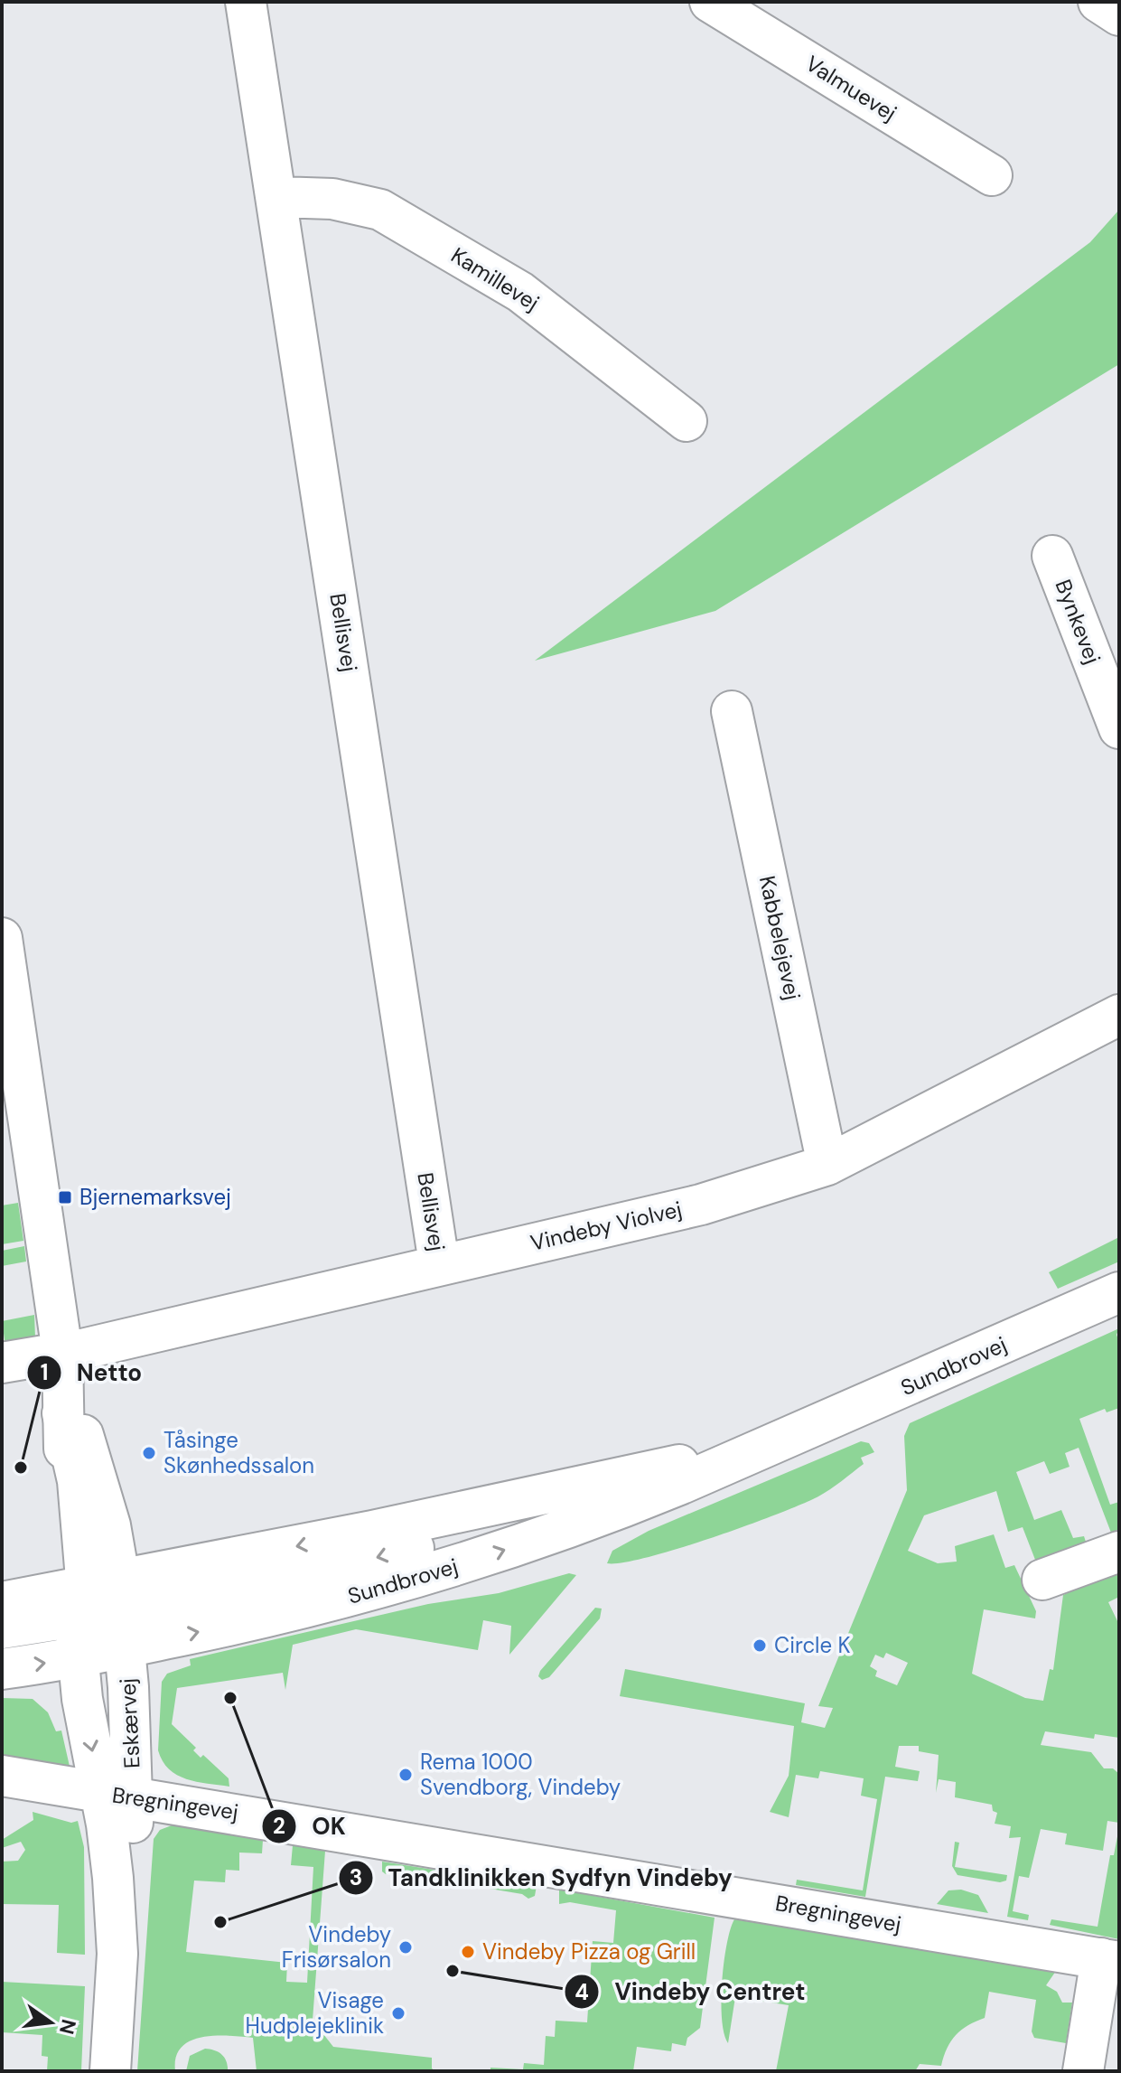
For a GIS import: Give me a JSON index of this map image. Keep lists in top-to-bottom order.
{
  "streets": {
    "street": [
      "Valmuevej",
      "Kamillevej",
      "Bynkevej",
      "Bellisvej",
      "Kabbelejevej",
      "Vindeby Violvej",
      "Sundbrovej",
      "Eskærvej",
      "Bregningevej"
    ]
  },
  "crossings": [
    ["Kamillevej", "Bellisvej"],
    ["Bellisvej", "Vindeby Violvej"],
    ["Kabbelejevej", "Vindeby Violvej"],
    ["Sundbrovej", "Eskærvej"],
    ["Eskærvej", "Bregningevej"]
  ],
  "places": {
    "transit": ["Bjernemarksvej"],
    "other": [
      "Tåsinge Skønhedssalon",
      "Netto",
      "Circle K",
      "OK",
      "Rema 1000 Svendborg, Vindeby",
      "Tandklinikken Sydfyn Vindeby",
      "Vindeby Frisørsalon",
      "Vindeby Pizza og Grill",
      "Vindeby Centret",
      "Visage Hudplejeklinik"
    ]
  },
  "north": "right"
}
